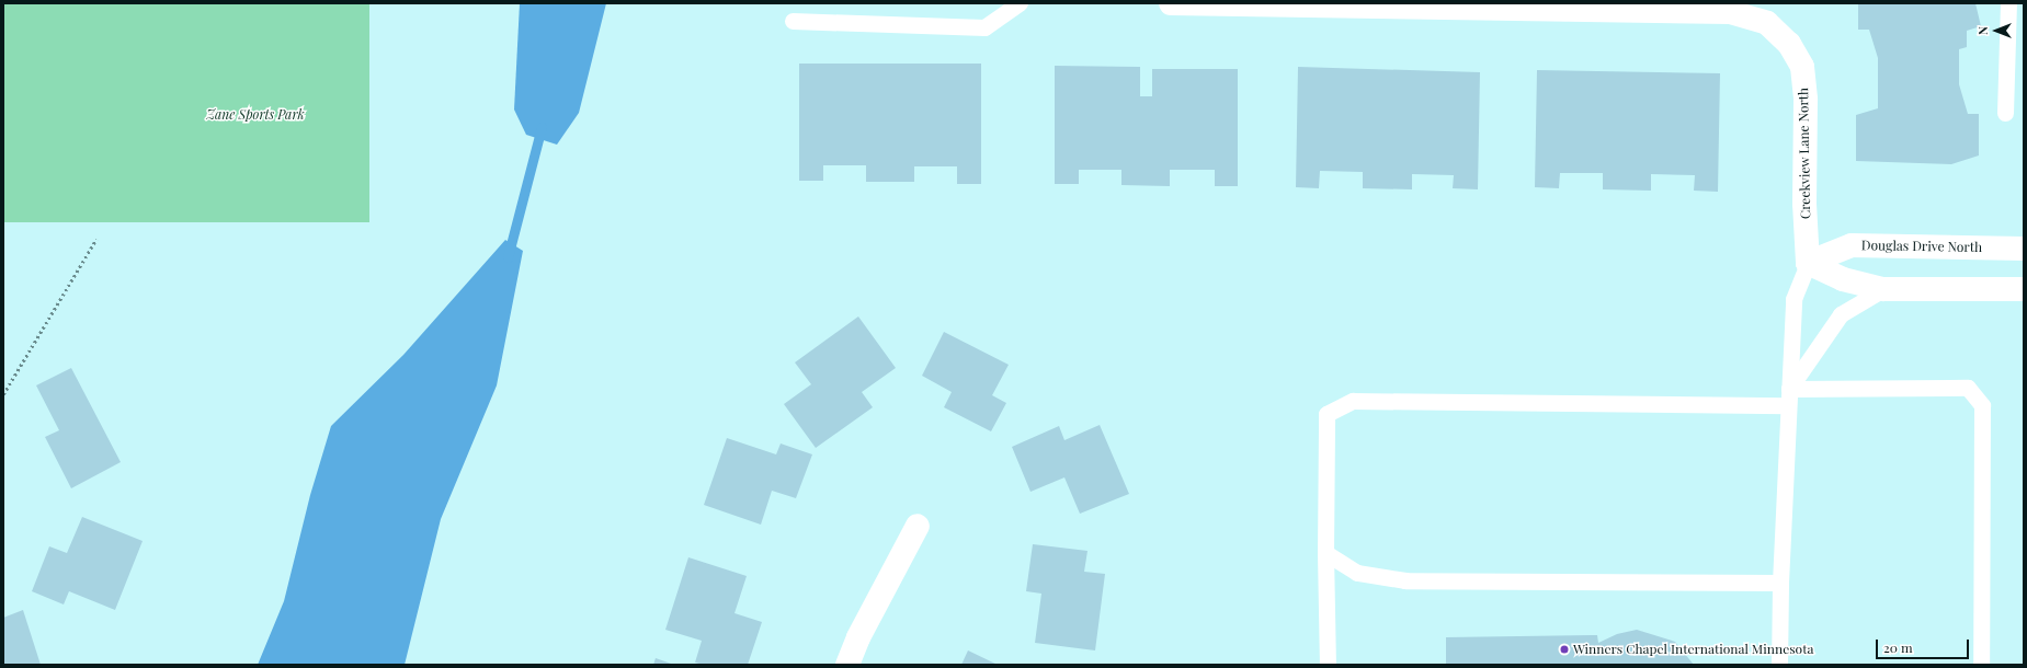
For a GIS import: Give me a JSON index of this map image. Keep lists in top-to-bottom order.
{
  "streets": {
    "street": ["Creekview Lane North", "Douglas Drive North"]
  },
  "crossings": [
    ["Creekview Lane North", "Douglas Drive North"]
  ],
  "parks": ["Zane Sports Park"],
  "places": ["Winners Chapel International Minnesota"],
  "scale_bar": "20 m",
  "north": "left"
}
